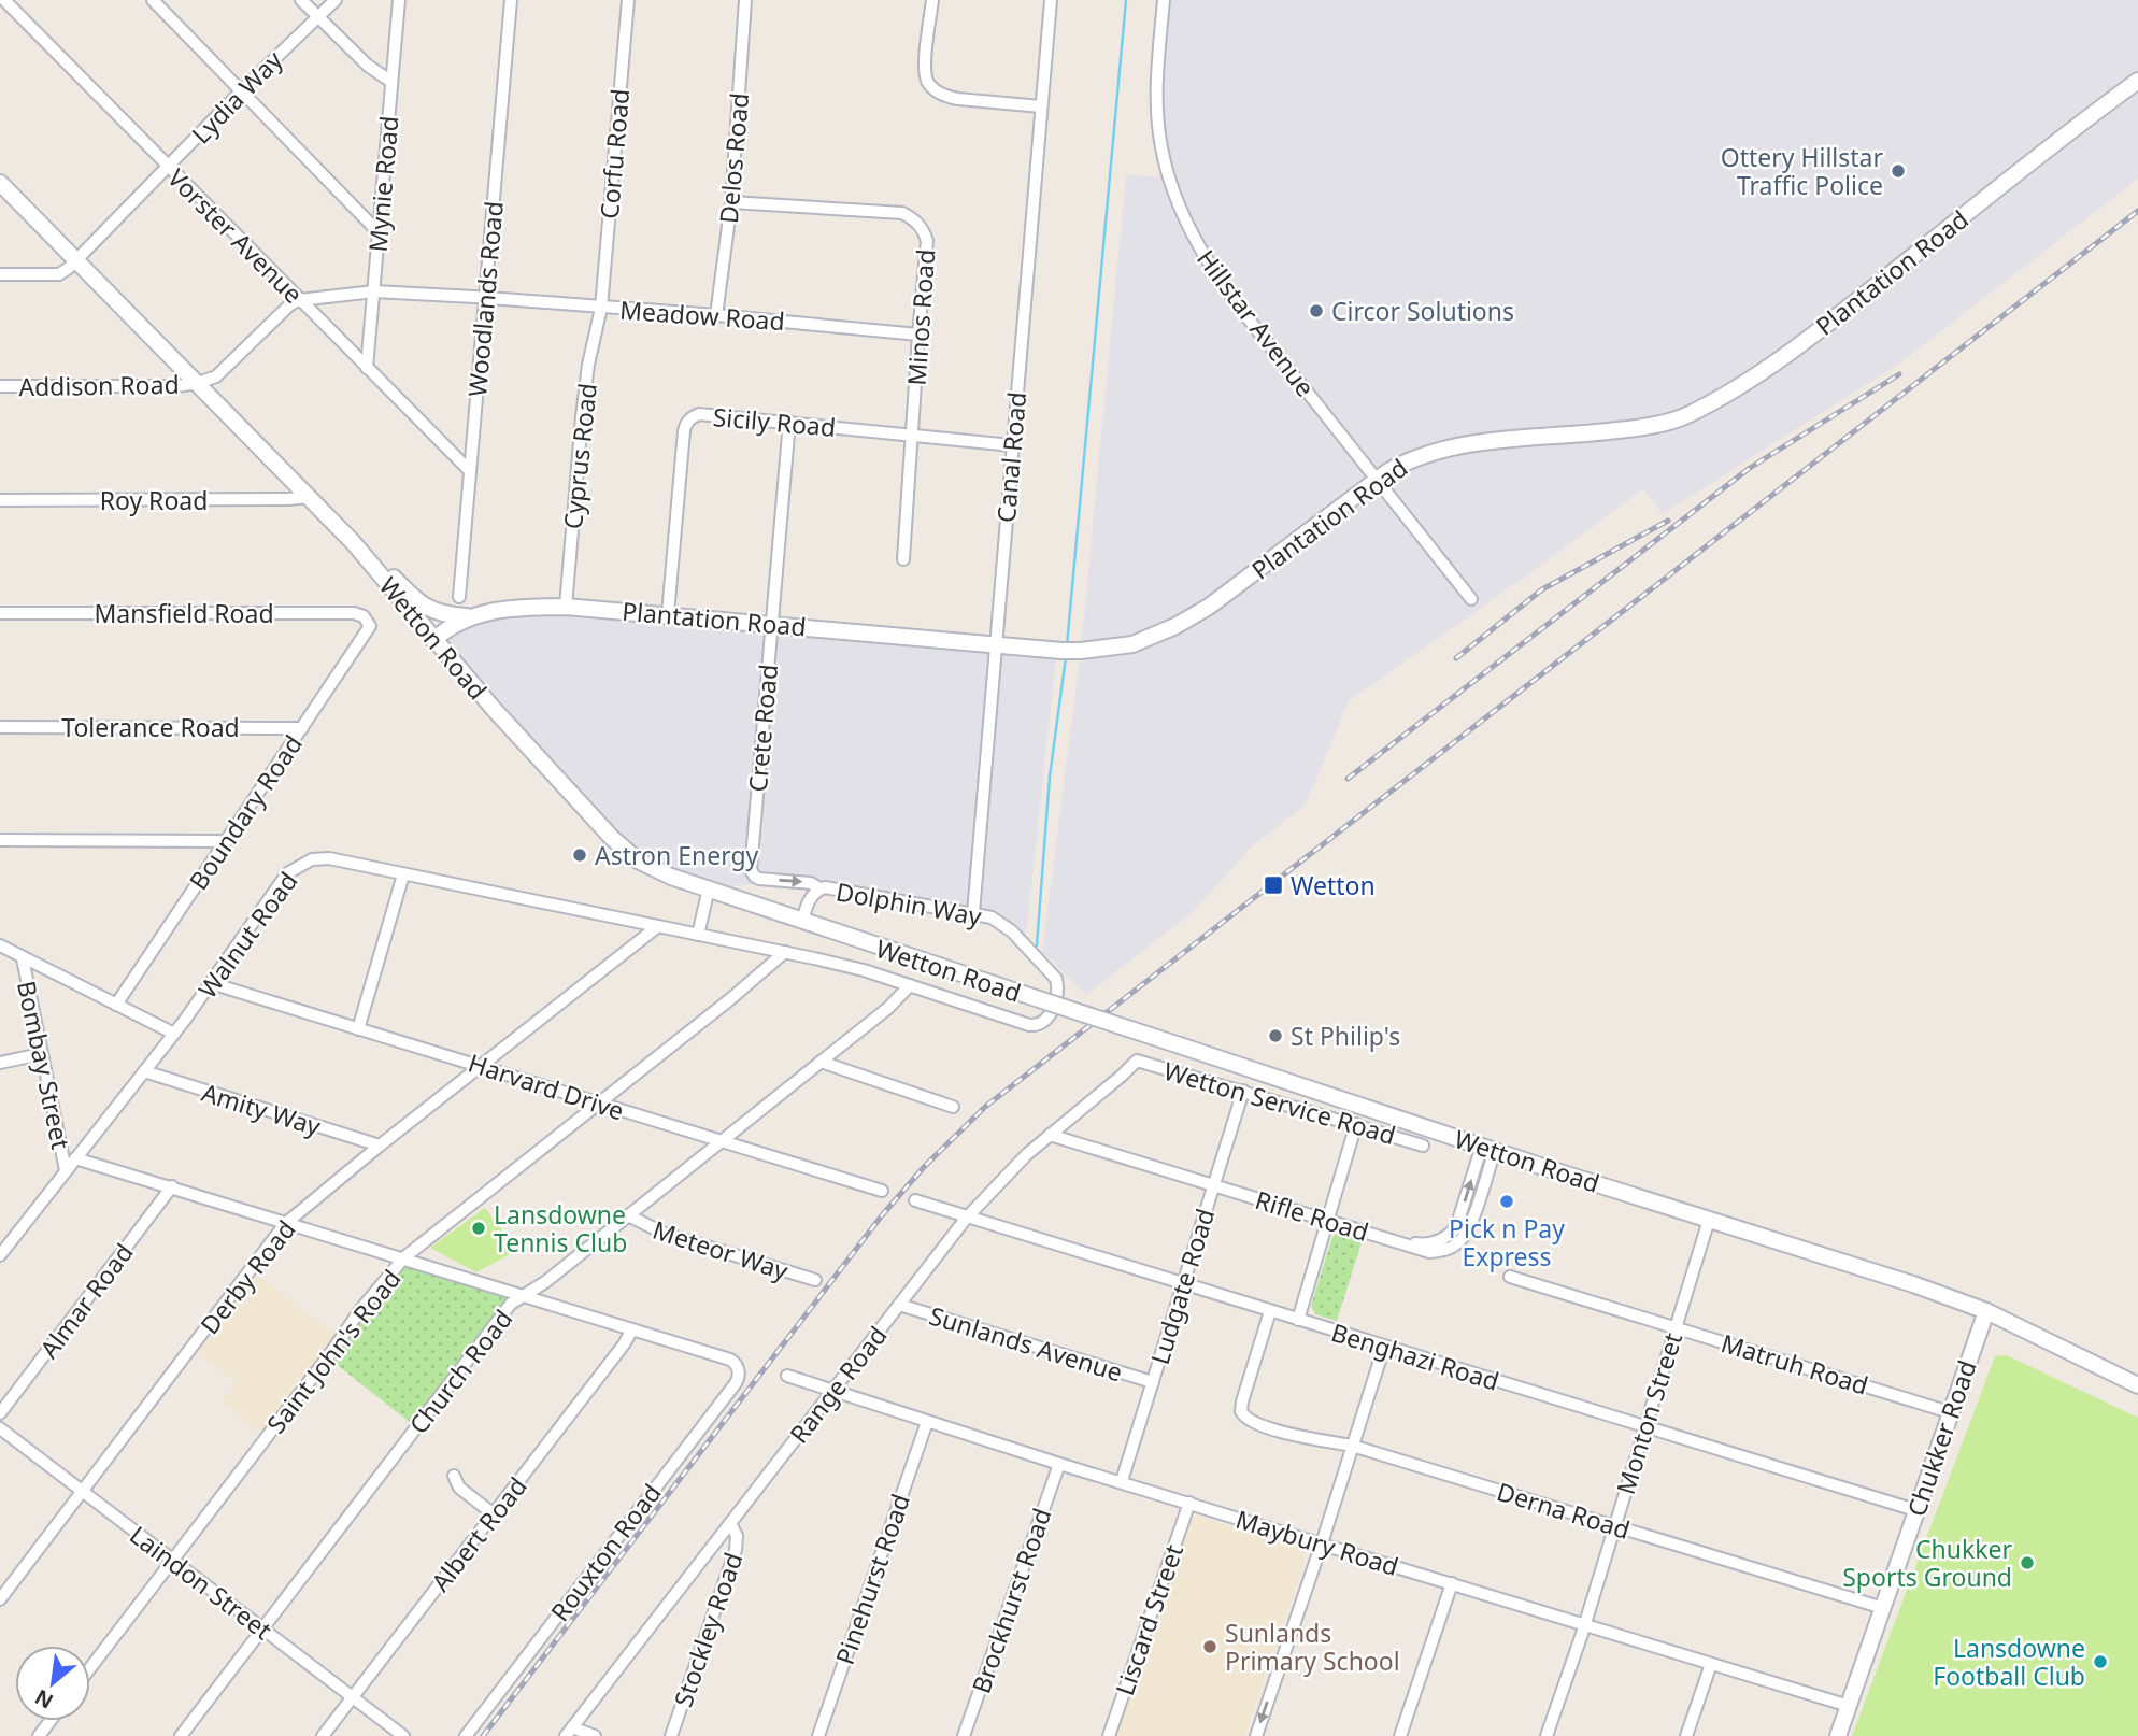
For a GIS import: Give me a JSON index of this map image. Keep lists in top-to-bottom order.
{
  "streets": {
    "main road": ["Plantation Road", "Wetton Road", "Chukker Road"],
    "street": [
      "Lydia Way",
      "Corfu Road",
      "Delos Road",
      "Mynie Road",
      "Vorster Avenue",
      "Woodlands Road",
      "Meadow Road",
      "Minos Road",
      "Hillstar Avenue",
      "Addison Road",
      "Sicily Road",
      "Cyprus Road",
      "Canal Road",
      "Roy Road",
      "Mansfield Road",
      "Tolerance Road",
      "Crete Road",
      "Boundary Road",
      "Dolphin Way",
      "Walnut Road",
      "Bombay Street",
      "Harvard Drive",
      "Wetton Service Road",
      "Amity Way",
      "Rifle Road",
      "Meteor Way",
      "Derby Road",
      "Ludgate Road",
      "Almar Road",
      "Sunlands Avenue",
      "Saint John's Road",
      "Benghazi Road",
      "Matruh Road",
      "Church Road",
      "Range Road",
      "Monton Street",
      "Derna Road",
      "Albert Road",
      "Maybury Road",
      "Rouxton Road",
      "Pinehurst Road",
      "Laindon Street",
      "Brockhurst Road",
      "Liscard Street",
      "Stockley Road"
    ]
  },
  "crossings": [
    ["Lydia Way", "Vorster Avenue"],
    ["Lydia Way", "Wetton Road"],
    ["Corfu Road", "Meadow Road"],
    ["Corfu Road", "Cyprus Road"],
    ["Delos Road", "Meadow Road"],
    ["Delos Road", "Minos Road"],
    ["Mynie Road", "Vorster Avenue"],
    ["Mynie Road", "Meadow Road"],
    ["Vorster Avenue", "Woodlands Road"],
    ["Vorster Avenue", "Meadow Road"],
    ["Plantation Road", "Hillstar Avenue"],
    ["Plantation Road", "Sicily Road"],
    ["Plantation Road", "Cyprus Road"],
    ["Plantation Road", "Canal Road"],
    ["Plantation Road", "Wetton Road"],
    ["Plantation Road", "Crete Road"],
    ["Woodlands Road", "Meadow Road"],
    ["Meadow Road", "Minos Road"],
    ["Meadow Road", "Cyprus Road"],
    ["Minos Road", "Sicily Road"],
    ["Addison Road", "Wetton Road"],
    ["Sicily Road", "Canal Road"],
    ["Sicily Road", "Crete Road"],
    ["Canal Road", "Dolphin Way"],
    ["Roy Road", "Wetton Road"],
    ["Mansfield Road", "Boundary Road"],
    ["Wetton Road", "Dolphin Way"],
    ["Wetton Road", "Rifle Road"],
    ["Wetton Road", "Monton Street"],
    ["Wetton Road", "Chukker Road"],
    ["Tolerance Road", "Boundary Road"],
    ["Crete Road", "Dolphin Way"],
    ["Dolphin Way", "Walnut Road"],
    ["Dolphin Way", "Saint John's Road"],
    ["Dolphin Way", "Church Road"],
    ["Walnut Road", "Bombay Street"],
    ["Walnut Road", "Harvard Drive"],
    ["Walnut Road", "Amity Way"],
    ["Walnut Road", "Derby Road"],
    ["Harvard Drive", "Derby Road"],
    ["Harvard Drive", "Saint John's Road"],
    ["Harvard Drive", "Church Road"],
    ["Wetton Service Road", "Ludgate Road"],
    ["Wetton Service Road", "Range Road"],
    ["Amity Way", "Derby Road"],
    ["Rifle Road", "Ludgate Road"],
    ["Rifle Road", "Range Road"],
    ["Meteor Way", "Church Road"],
    ["Derby Road", "Laindon Street"],
    ["Ludgate Road", "Sunlands Avenue"],
    ["Ludgate Road", "Benghazi Road"],
    ["Ludgate Road", "Maybury Road"],
    ["Sunlands Avenue", "Range Road"],
    ["Saint John's Road", "Laindon Street"],
    ["Benghazi Road", "Range Road"],
    ["Benghazi Road", "Monton Street"],
    ["Benghazi Road", "Chukker Road"],
    ["Benghazi Road", "Derna Road"],
    ["Matruh Road", "Monton Street"],
    ["Matruh Road", "Chukker Road"],
    ["Church Road", "Laindon Street"],
    ["Range Road", "Maybury Road"],
    ["Range Road", "Stockley Road"],
    ["Monton Street", "Derna Road"],
    ["Monton Street", "Maybury Road"],
    ["Chukker Road", "Derna Road"],
    ["Chukker Road", "Maybury Road"],
    ["Albert Road", "Rouxton Road"],
    ["Albert Road", "Laindon Street"],
    ["Maybury Road", "Pinehurst Road"],
    ["Maybury Road", "Brockhurst Road"],
    ["Maybury Road", "Liscard Street"]
  ],
  "one_way": ["Crete Road"],
  "places": {
    "other": [
      "Ottery Hillstar Traffic Police",
      "Circor Solutions",
      "Astron Energy",
      "St Philip's",
      "Pick n Pay Express",
      "Lansdowne Tennis Club",
      "Chukker Sports Ground",
      "Sunlands Primary School",
      "Lansdowne Football Club"
    ],
    "transit": ["Wetton"]
  },
  "north": "bottom left"
}
